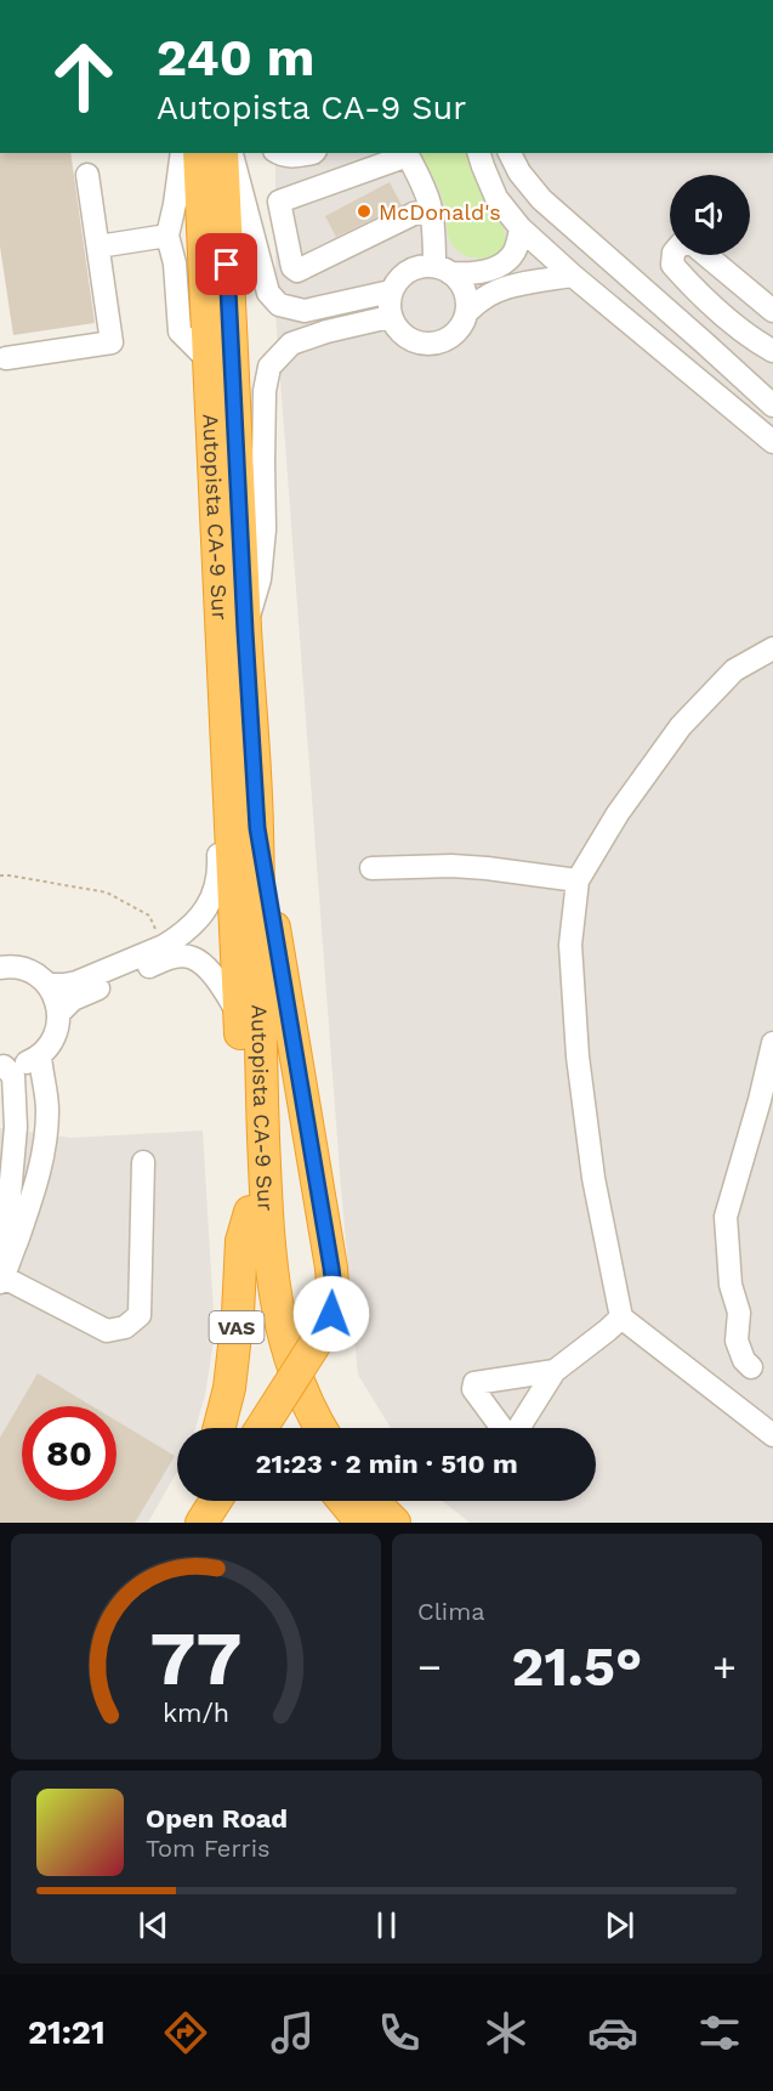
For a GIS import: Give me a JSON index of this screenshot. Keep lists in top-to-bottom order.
{
  "streets": {
    "highway": ["Autopista CA-9 Sur", "VAS"]
  },
  "crossings": [
    ["Autopista CA-9 Sur", "VAS"]
  ],
  "places": ["McDonald's"],
  "page": {
    "turn": ["240 m", "Autopista CA-9 Sur"],
    "limit": "80",
    "trip": "21:23 · 2 min · 510 m",
    "tile": "Clima",
    "heat": ["−", "21.5°", "+"],
    "song": ["Open Road", "Tom Ferris"],
    "tabs": "21:21",
    "gauge": ["77", "km/h"]
  }
}
